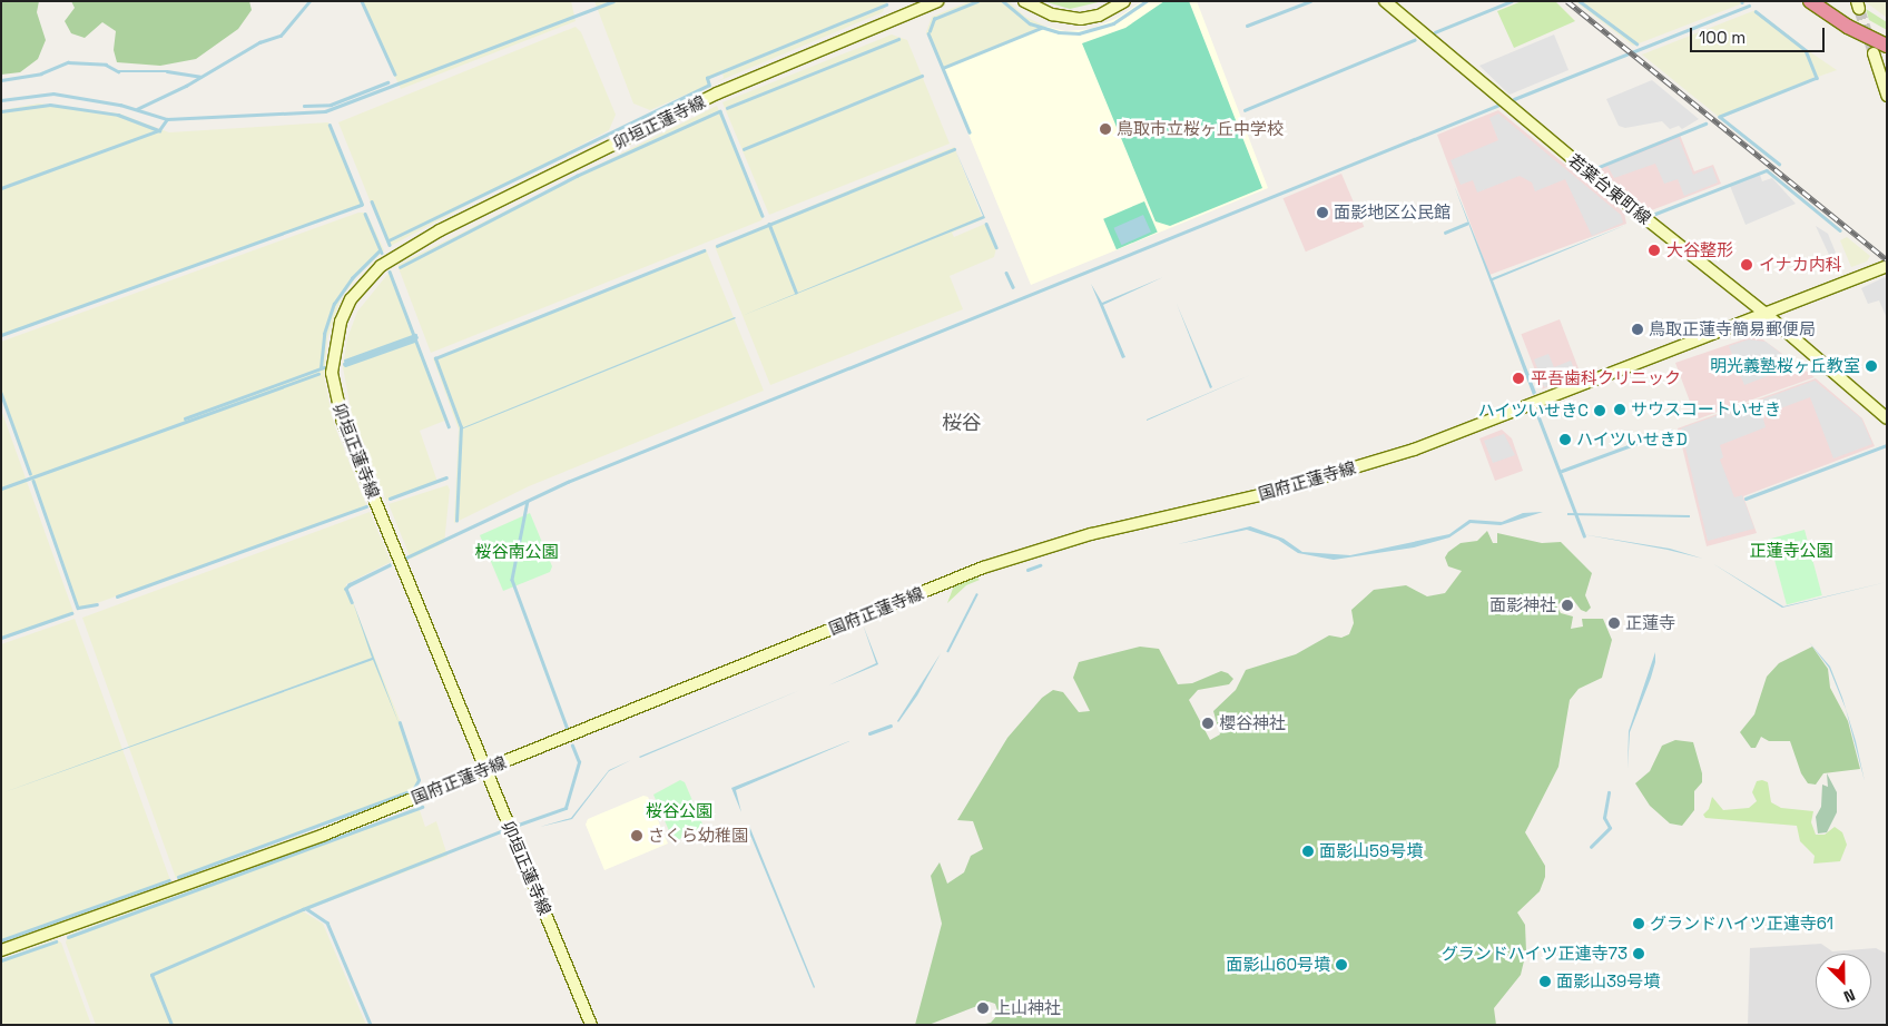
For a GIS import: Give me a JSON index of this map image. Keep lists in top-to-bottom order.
{
  "streets": {
    "main road": ["卯垣正蓮寺線", "若葉台東町線", "国府正蓮寺線"]
  },
  "crossings": [
    ["卯垣正蓮寺線", "国府正蓮寺線"],
    ["若葉台東町線", "国府正蓮寺線"]
  ],
  "districts": ["桜谷"],
  "parks": ["正蓮寺公園", "桜谷南公園", "桜谷公園"],
  "places": [
    "鳥取市立桜ヶ丘中学校",
    "面影地区公民館",
    "大谷整形",
    "イナカ内科",
    "鳥取正蓮寺簡易郵便局",
    "明光義塾桜ヶ丘教室",
    "平吾歯科クリニック",
    "サウスコートいせき",
    "ハイツいせきC",
    "ハイツいせきD",
    "面影神社",
    "正蓮寺",
    "櫻谷神社",
    "さくら幼稚園",
    "面影山59号墳",
    "グランドハイツ正連寺61",
    "グランドハイツ正連寺73",
    "面影山60号墳",
    "面影山39号墳",
    "上山神社"
  ],
  "scale_bar": "100 m",
  "north": "bottom right"
}
